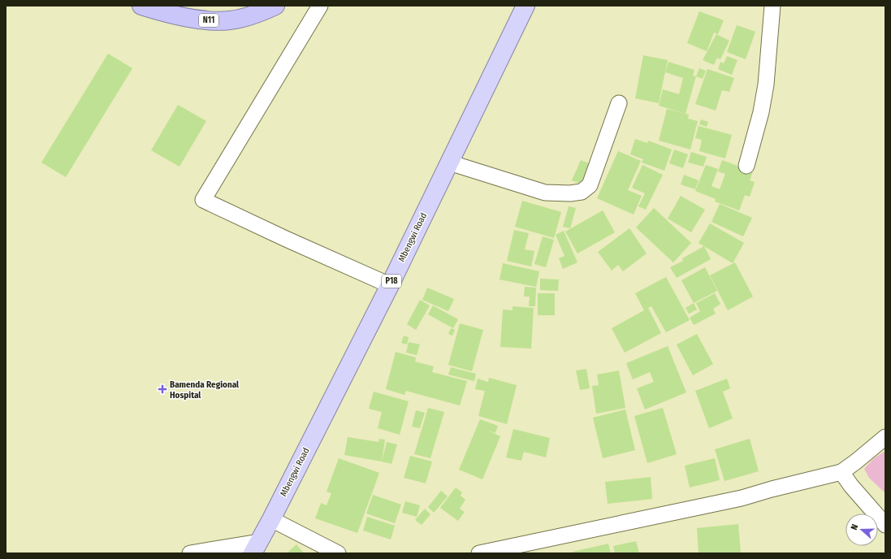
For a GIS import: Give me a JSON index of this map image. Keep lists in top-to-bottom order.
{
  "streets": {
    "highway": ["N11"],
    "main road": ["Mbengwi Road", "P18"]
  },
  "places": {
    "health": ["Bamenda Regional Hospital"]
  },
  "north": "left"
}
